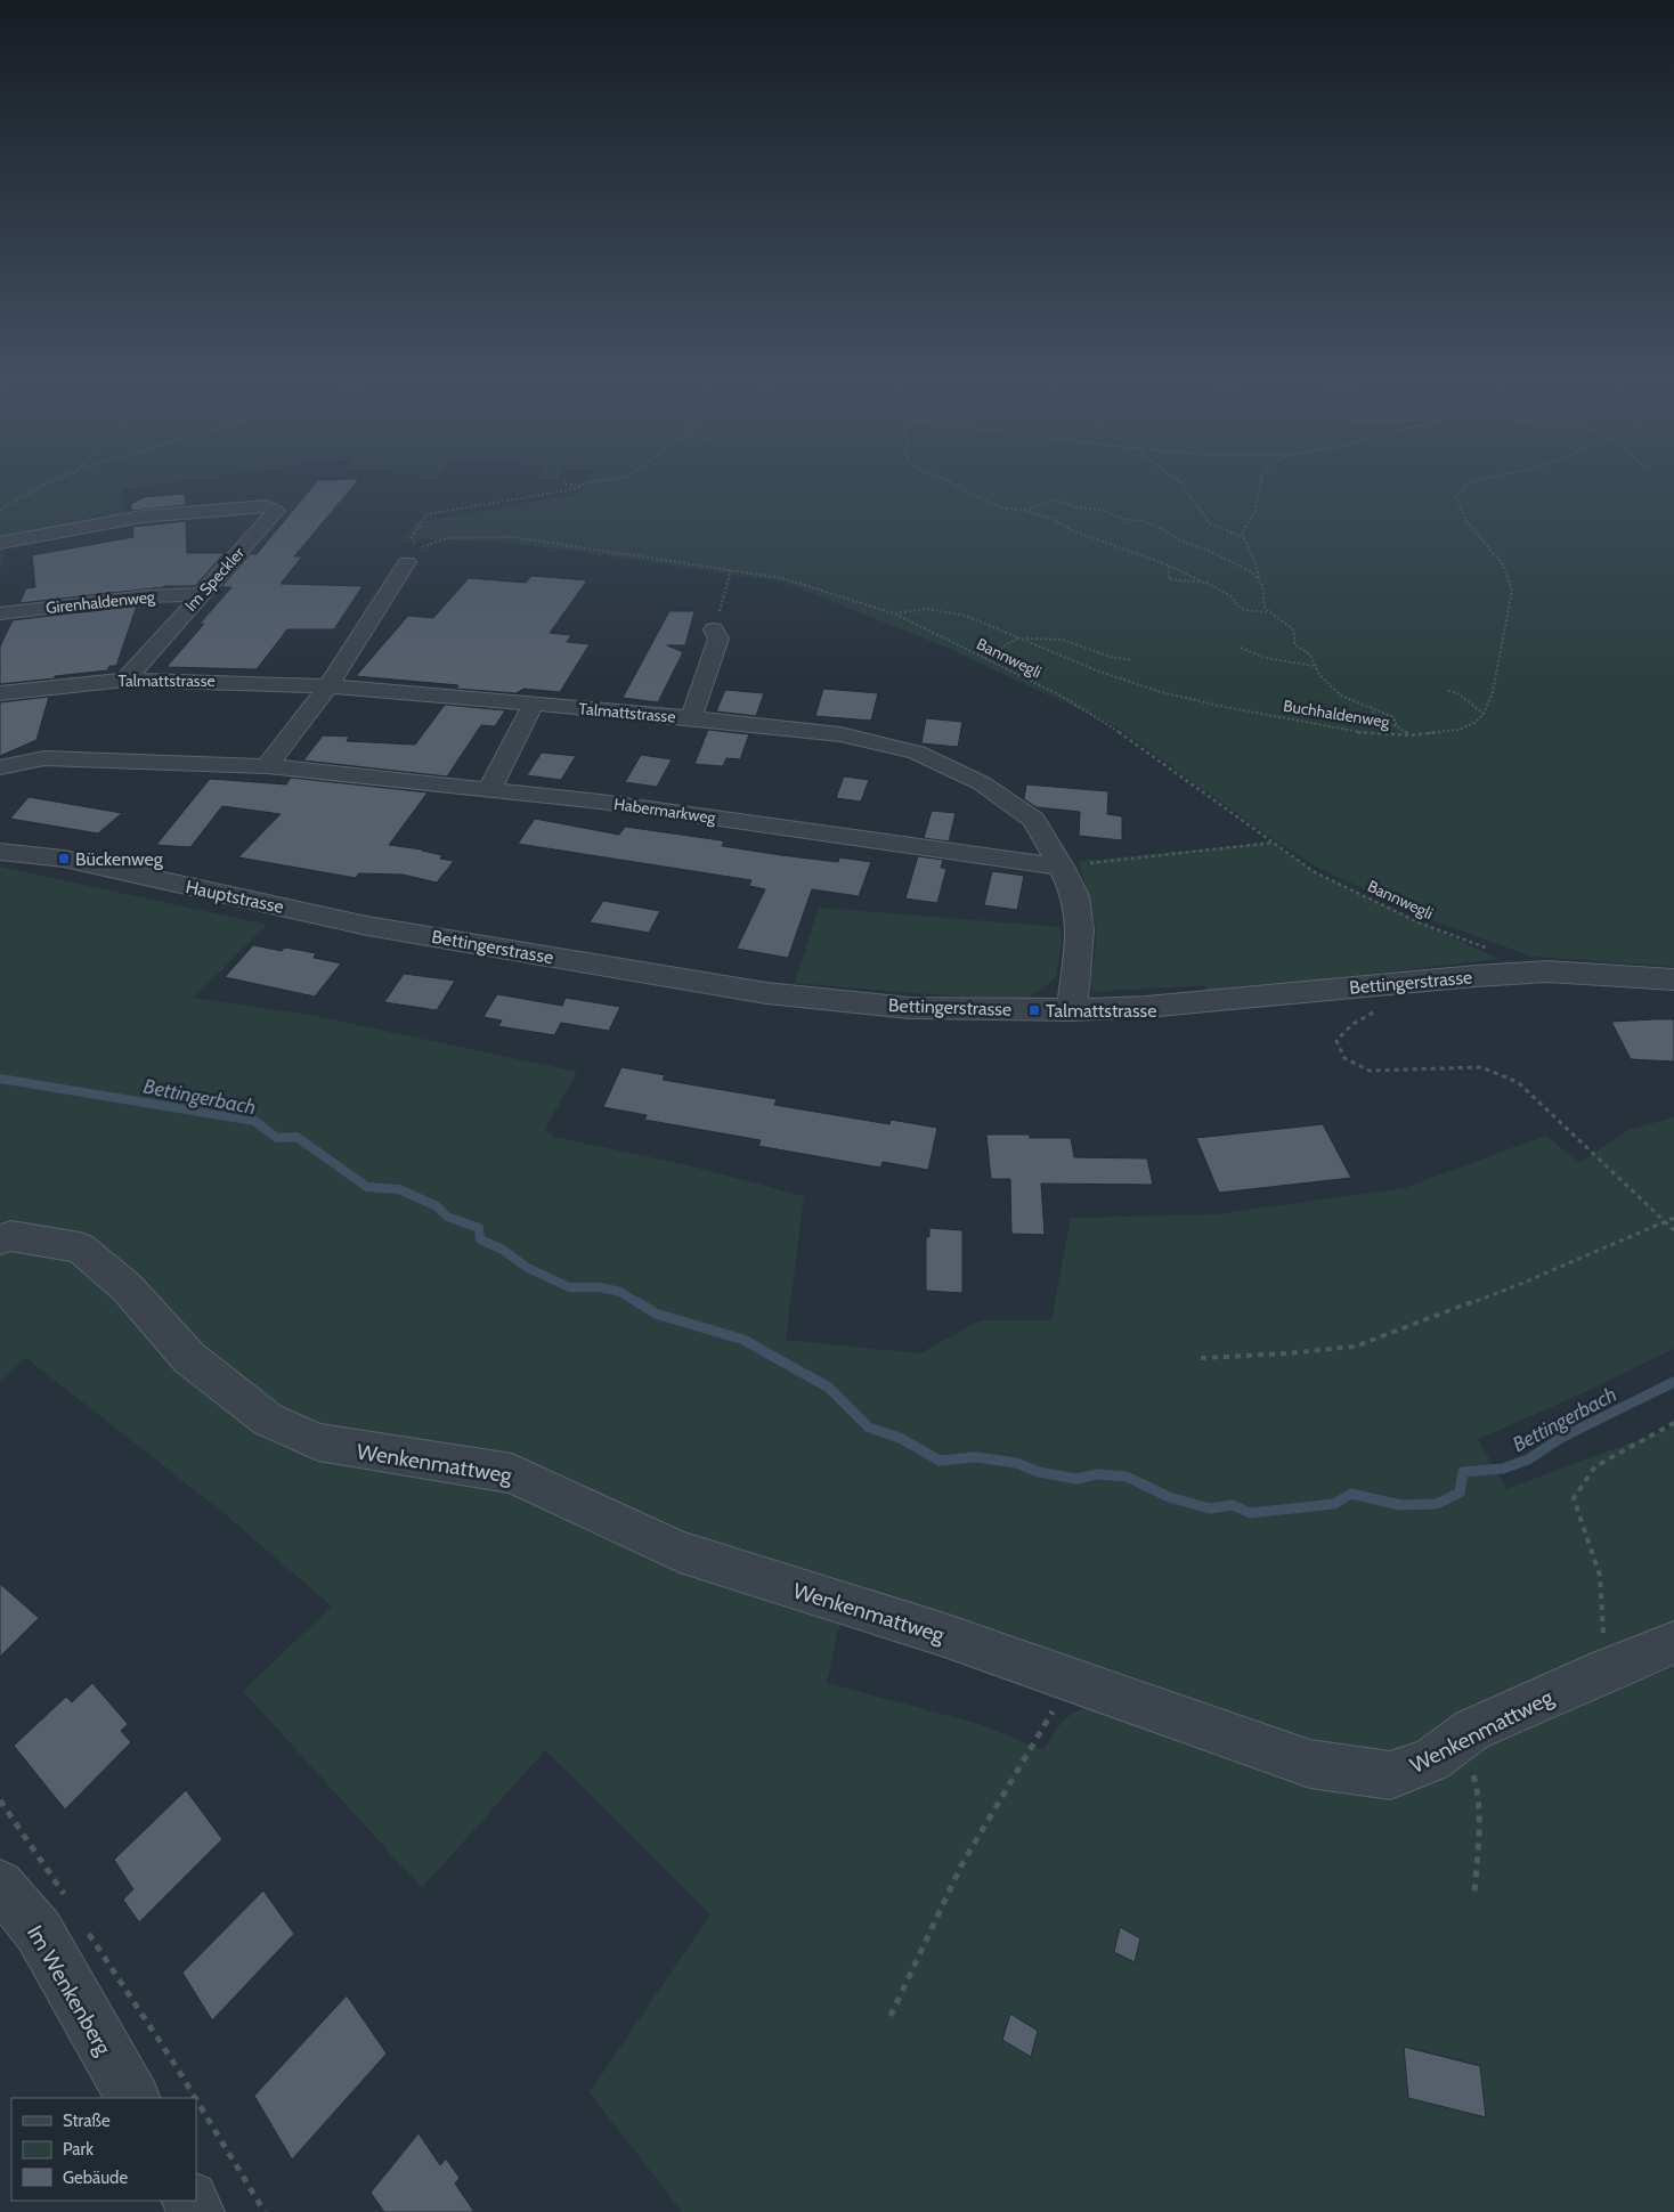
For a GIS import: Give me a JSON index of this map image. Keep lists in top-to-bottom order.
{
  "streets": {
    "street": [
      "Im Speckler",
      "Girenhaldenweg",
      "Talmattstrasse",
      "Habermarkweg",
      "Hauptstrasse",
      "Bettingerstrasse",
      "Wenkenmattweg",
      "Im Wenkenberg"
    ],
    "path": ["Bannwegli", "Buchhaldenweg"]
  },
  "crossings": [
    ["Im Speckler", "Girenhaldenweg"],
    ["Im Speckler", "Talmattstrasse"],
    ["Bannwegli", "Buchhaldenweg"],
    ["Bannwegli", "Bettingerstrasse"],
    ["Talmattstrasse", "Habermarkweg"],
    ["Talmattstrasse", "Bettingerstrasse"],
    ["Hauptstrasse", "Bettingerstrasse"]
  ],
  "water": ["Bettingerbach"],
  "places": {
    "transit": ["Bückenweg", "Talmattstrasse"]
  },
  "legend": ["Straße", "Park", "Gebäude"]
}
